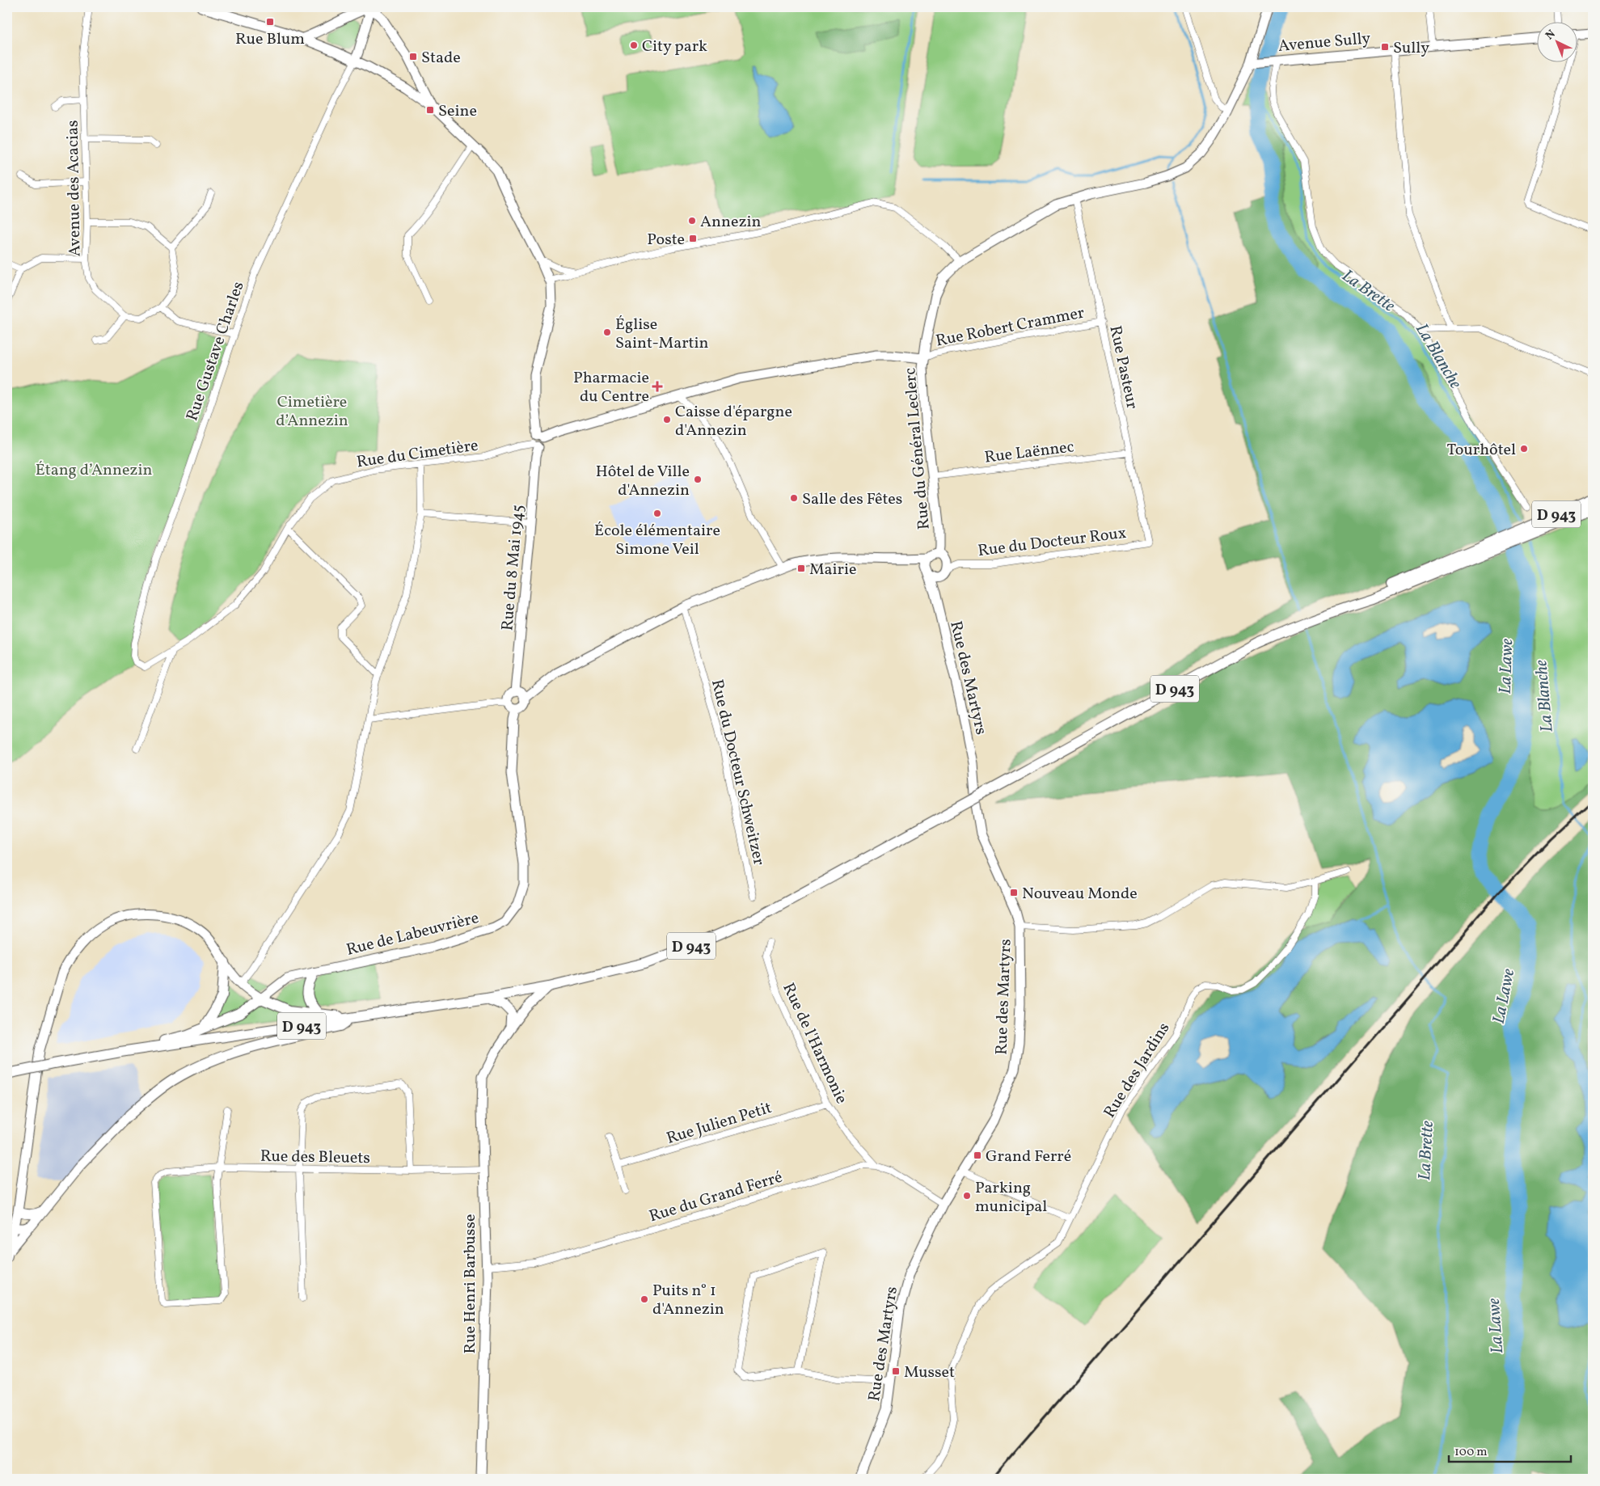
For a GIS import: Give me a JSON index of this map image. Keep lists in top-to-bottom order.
{
  "streets": {
    "main road": ["D 943"],
    "street": [
      "Avenue Sully",
      "Avenue des Acacias",
      "Rue Robert Crammer",
      "Rue Gustave Charles",
      "Rue Pasteur",
      "Rue du Général Leclerc",
      "Rue Laënnec",
      "Rue du Cimetière",
      "Rue du Docteur Roux",
      "Rue du 8 Mai 1945",
      "Rue des Martyrs",
      "Rue du Docteur Schweitzer",
      "Rue de Labeuvrière",
      "Rue de l'Harmonie",
      "Rue des Jardins",
      "Rue Julien Petit",
      "Rue des Bleuets",
      "Rue du Grand Ferré",
      "Rue Henri Barbusse"
    ]
  },
  "crossings": [
    ["Avenue Sully", "Rue du Général Leclerc"],
    ["Rue Robert Crammer", "Rue Pasteur"],
    ["Rue Robert Crammer", "Rue du Général Leclerc"],
    ["Rue Gustave Charles", "Rue du Cimetière"],
    ["Rue Pasteur", "Rue du Général Leclerc"],
    ["Rue Pasteur", "Rue Laënnec"],
    ["Rue Pasteur", "Rue du Docteur Roux"],
    ["Rue du Général Leclerc", "Rue Laënnec"],
    ["Rue du Général Leclerc", "Rue du Docteur Roux"],
    ["Rue du Cimetière", "Rue du 8 Mai 1945"],
    ["D 943", "Rue Henri Barbusse"],
    ["Rue du 8 Mai 1945", "Rue de Labeuvrière"],
    ["Rue des Martyrs", "Rue du Grand Ferré"],
    ["Rue de l'Harmonie", "Rue Julien Petit"],
    ["Rue de l'Harmonie", "Rue du Grand Ferré"],
    ["Rue des Bleuets", "Rue Henri Barbusse"],
    ["Rue du Grand Ferré", "Rue Henri Barbusse"]
  ],
  "water": ["La Brette", "La Blanche", "La Lawe"],
  "parks": ["Cimetière d’Annezin", "Étang d’Annezin"],
  "places": {
    "transit": [
      "Rue Blum",
      "Sully",
      "Stade",
      "Seine",
      "Poste",
      "Mairie",
      "Nouveau Monde",
      "Grand Ferré",
      "Musset"
    ],
    "other": [
      "City park",
      "Annezin",
      "Église Saint-Martin",
      "Caisse d'épargne d'Annezin",
      "Tourhôtel",
      "Hôtel de Ville d'Annezin",
      "Salle des Fêtes",
      "École élémentaire Simone Veil",
      "Parking municipal",
      "Puits n° 1 d'Annezin"
    ],
    "health": ["Pharmacie du Centre"]
  },
  "scale_bar": "100 m",
  "north": "top left"
}
